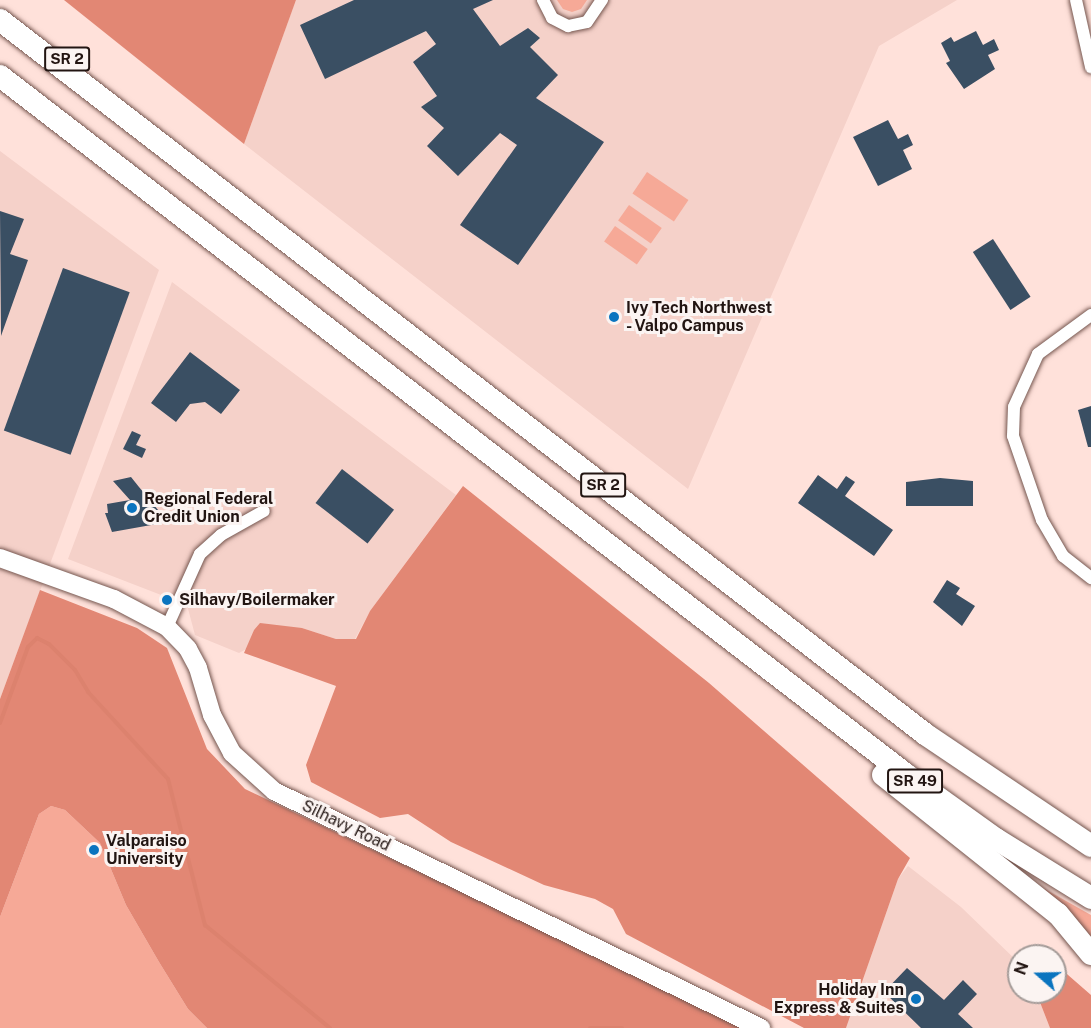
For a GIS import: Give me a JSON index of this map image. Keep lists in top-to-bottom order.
{
  "streets": {
    "highway": ["SR 2", "SR 49"],
    "street": ["Silhavy Road"]
  },
  "crossings": [
    ["SR 2", "SR 49"]
  ],
  "places": [
    "Ivy Tech Northwest - Valpo Campus",
    "Regional Federal Credit Union",
    "Silhavy/Boilermaker",
    "Valparaiso University",
    "Holiday Inn Express & Suites"
  ],
  "north": "left"
}
